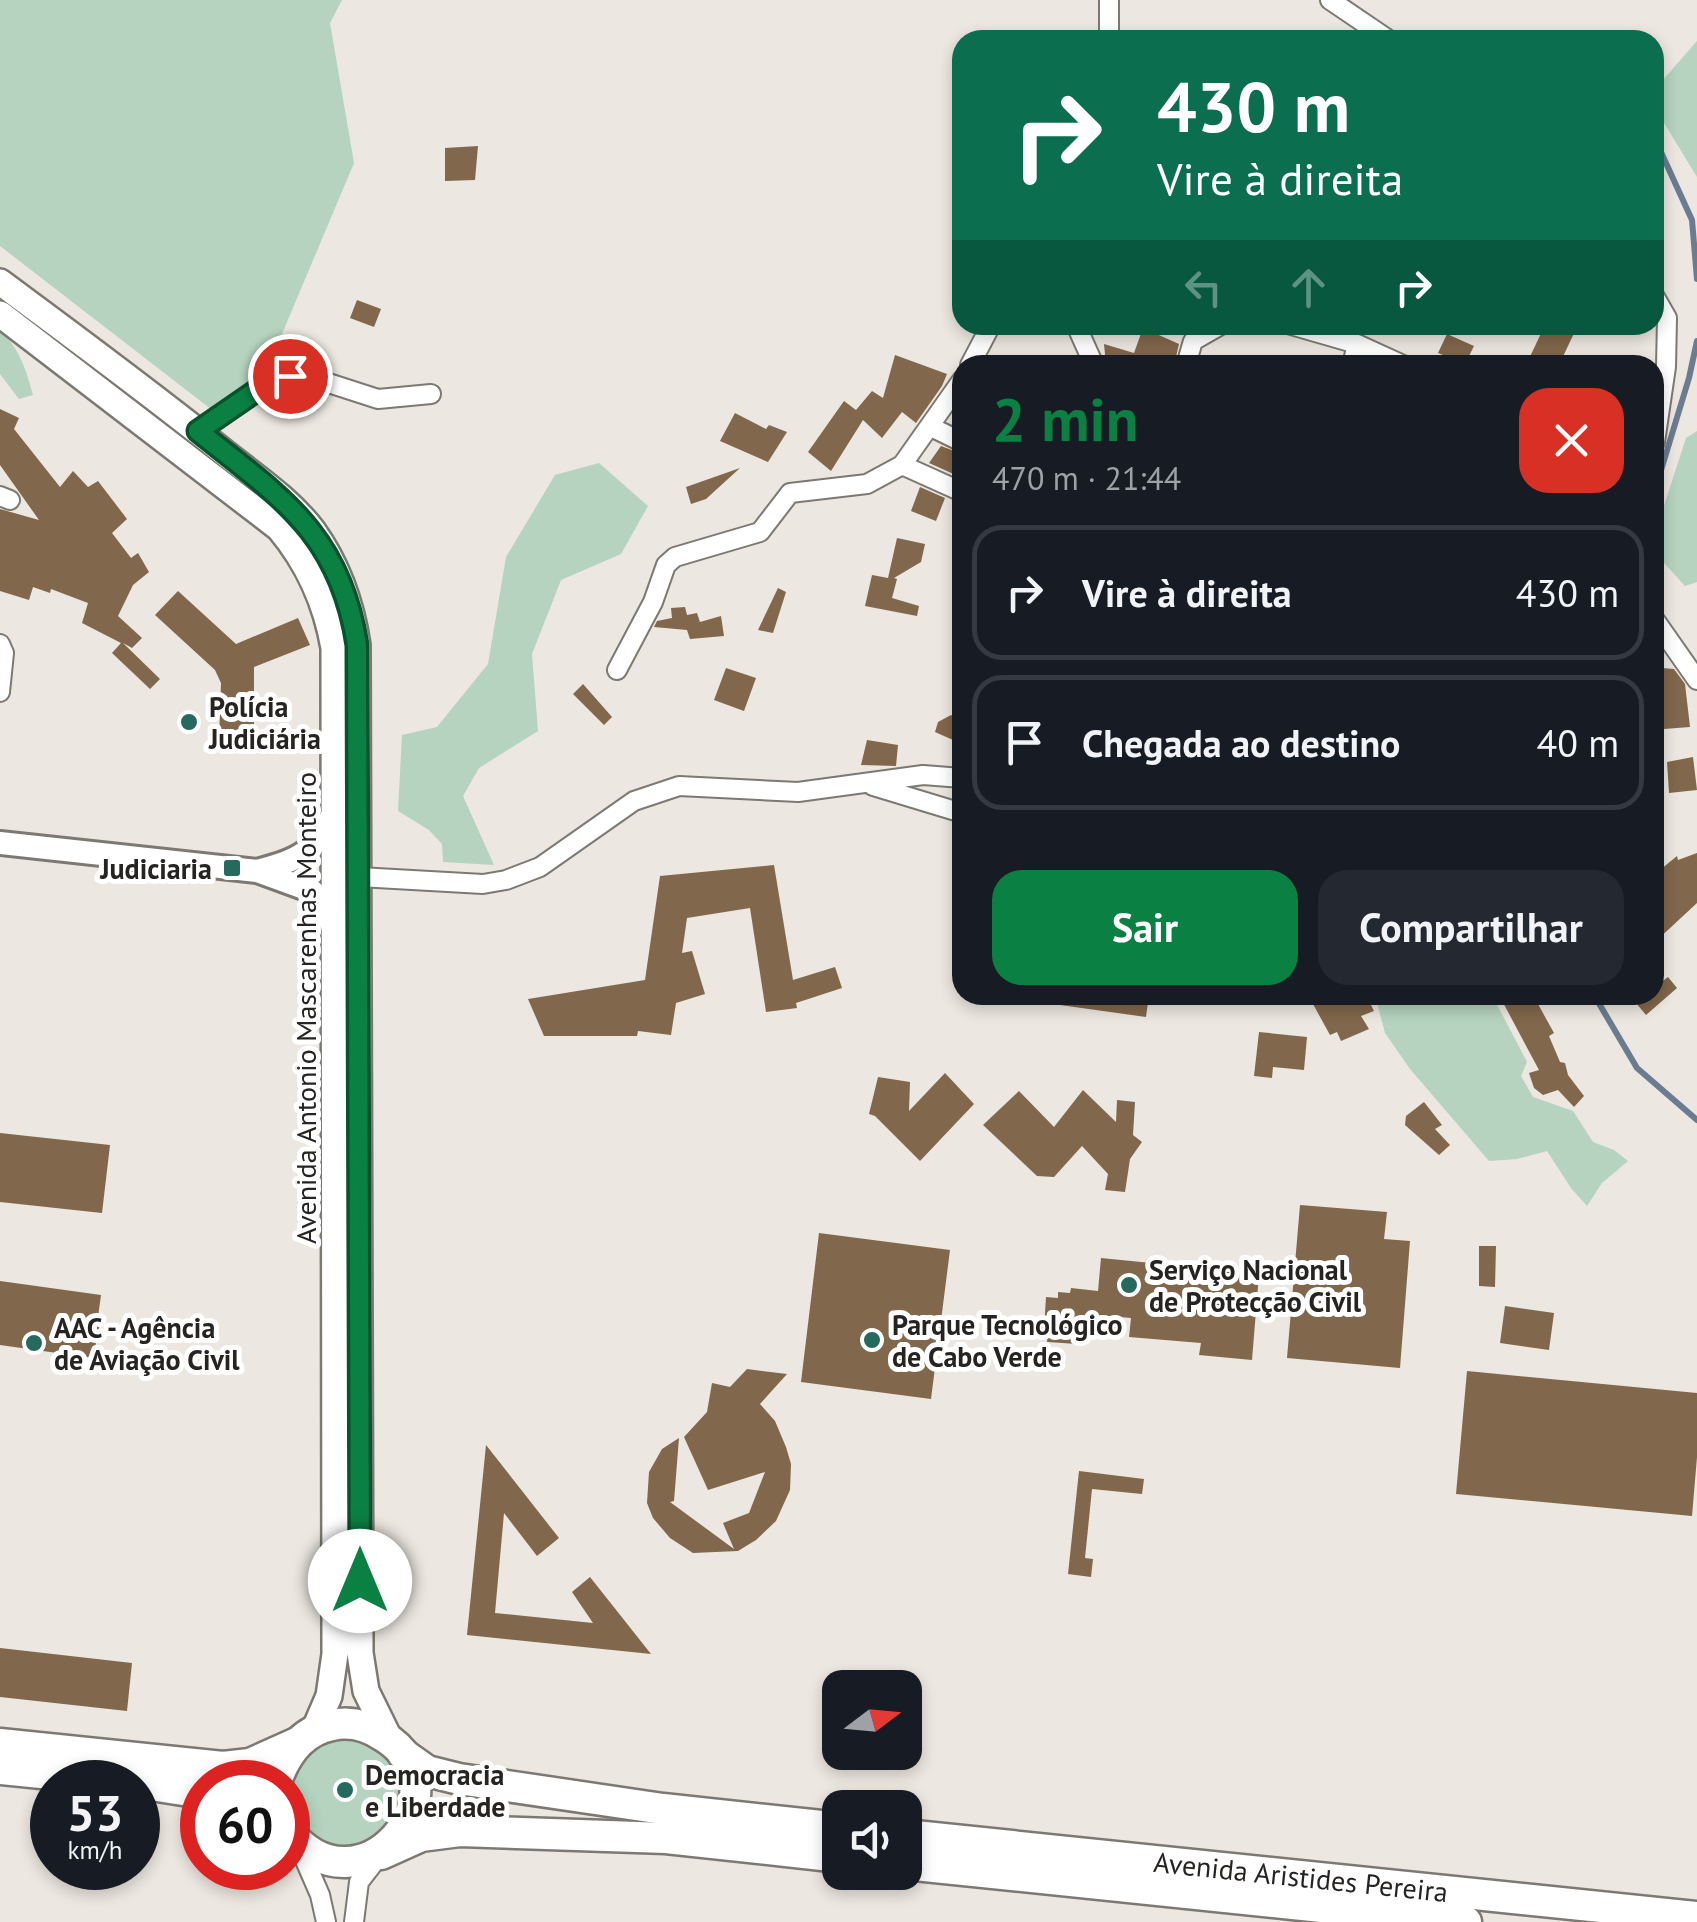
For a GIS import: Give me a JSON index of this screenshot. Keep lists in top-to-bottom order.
{
  "streets": {
    "highway": ["Avenida Aristides Pereira"],
    "main road": ["Avenida Antonio Mascarenhas Monteiro"]
  },
  "places": {
    "other": [
      "Polícia Judiciária",
      "Serviço Nacional de Protecção Civil",
      "Parque Tecnológico de Cabo Verde",
      "AAC - Agência de Aviação Civil",
      "Democracia e Liberdade"
    ],
    "transit": ["Judiciaria"]
  },
  "north": "right",
  "page": {
    "turn": ["430 m", "Vire à direita"],
    "heading": ["2 min", "470 m · 21:44"],
    "list": [
      {
        "name": "Vire à direita",
        "value": "430 m"
      },
      {
        "name": "Chegada ao destino",
        "value": "40 m"
      }
    ],
    "buttons": ["Sair", "Compartilhar"],
    "speed": "53 km/h",
    "limit": "60"
  }
}
